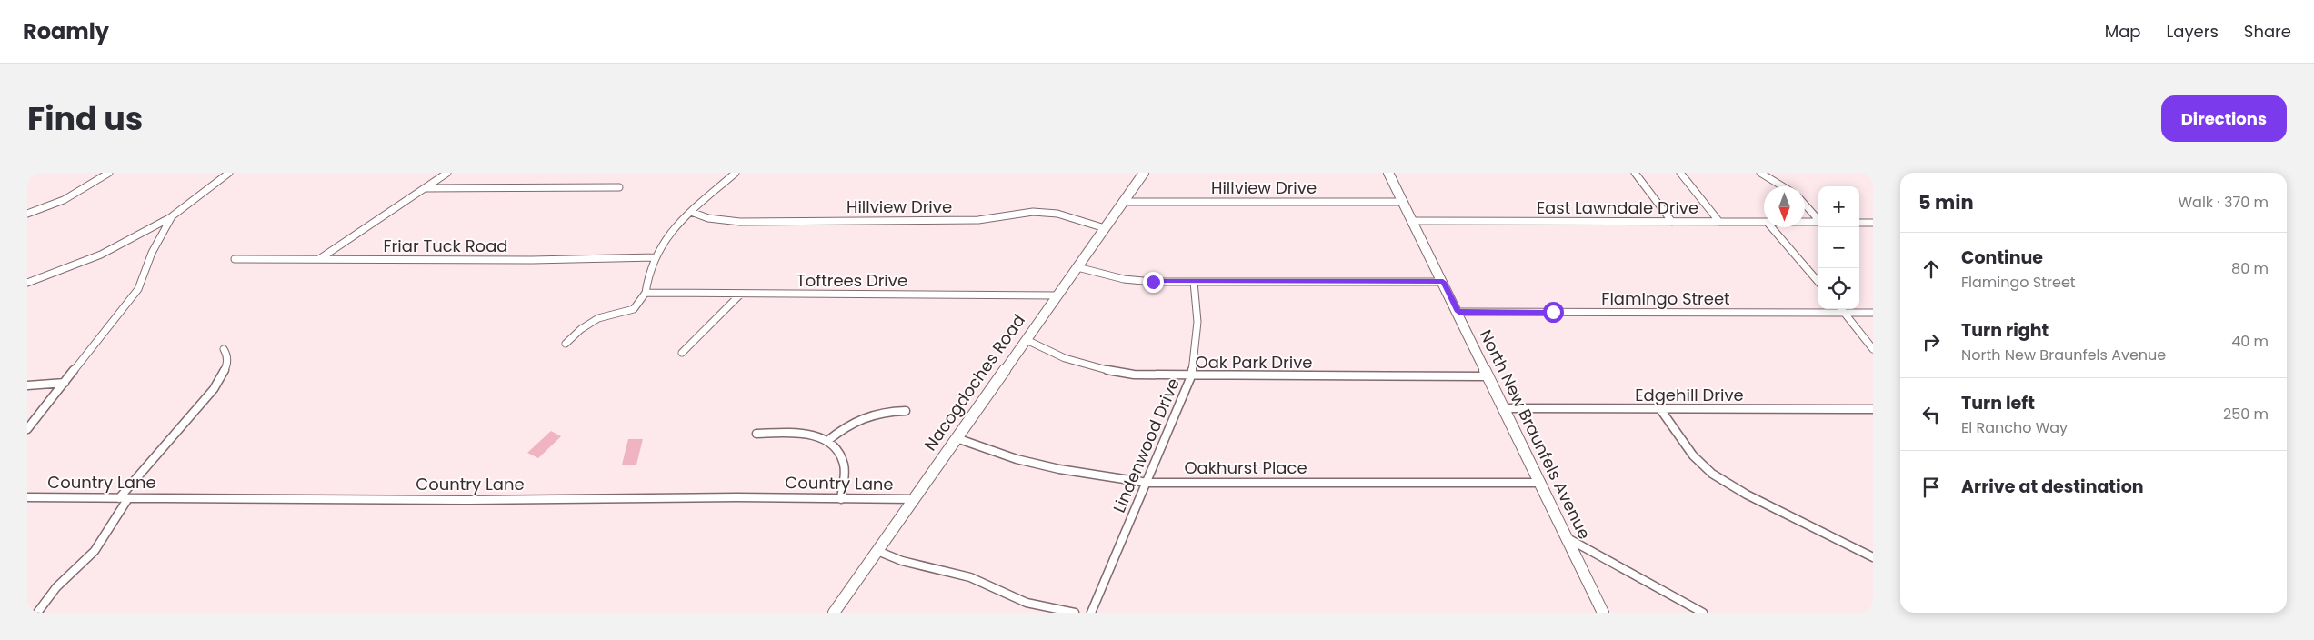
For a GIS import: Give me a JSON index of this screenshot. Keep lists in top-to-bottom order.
{
  "streets": {
    "main road": ["Nacogdoches Road", "North New Braunfels Avenue"],
    "street": [
      "Hillview Drive",
      "East Lawndale Drive",
      "Friar Tuck Road",
      "Toftrees Drive",
      "Flamingo Street",
      "Oak Park Drive",
      "Edgehill Drive",
      "Lindenwood Drive",
      "Oakhurst Place",
      "Country Lane"
    ]
  },
  "crossings": [
    ["Hillview Drive", "Nacogdoches Road"],
    ["Hillview Drive", "North New Braunfels Avenue"],
    ["East Lawndale Drive", "North New Braunfels Avenue"],
    ["Toftrees Drive", "Nacogdoches Road"],
    ["Flamingo Street", "North New Braunfels Avenue"],
    ["Oak Park Drive", "Nacogdoches Road"],
    ["Oak Park Drive", "North New Braunfels Avenue"],
    ["Oak Park Drive", "Lindenwood Drive"],
    ["Nacogdoches Road", "Oakhurst Place"],
    ["Nacogdoches Road", "Country Lane"],
    ["Edgehill Drive", "North New Braunfels Avenue"],
    ["North New Braunfels Avenue", "Oakhurst Place"],
    ["Lindenwood Drive", "Oakhurst Place"]
  ],
  "north": "bottom",
  "page": {
    "header": "Roamly",
    "nav": ["Map", "Layers", "Share"],
    "title": "Find us",
    "buttons": "Directions",
    "heading": ["5 min", "Walk · 370 m"],
    "map_buttons": ["+", "−"],
    "list": [
      ["Continue", "Flamingo Street", "80 m"],
      ["Turn right", "North New Braunfels Avenue", "40 m"],
      ["Turn left", "El Rancho Way", "250 m"],
      "Arrive at destination"
    ]
  }
}
